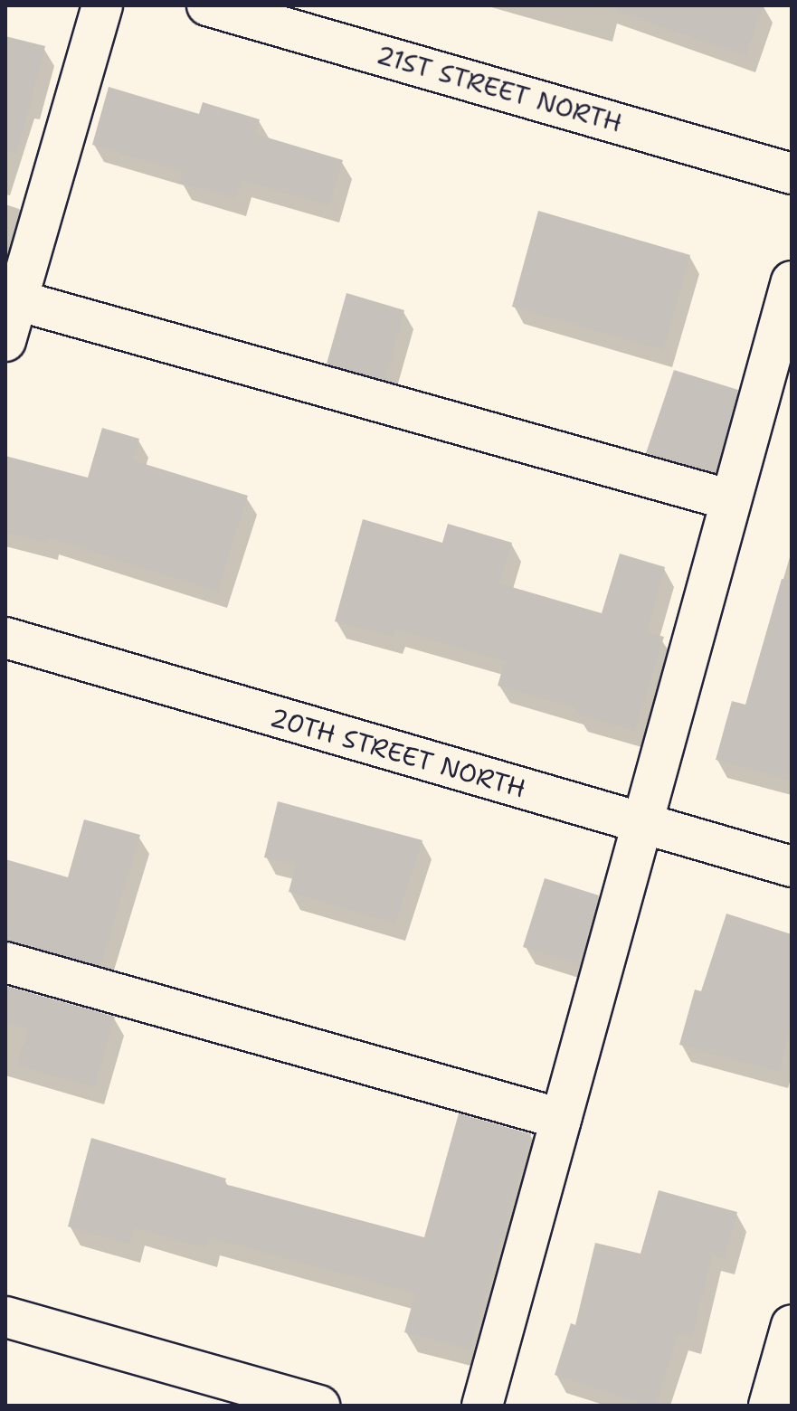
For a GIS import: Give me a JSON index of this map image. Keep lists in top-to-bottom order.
{
  "streets": {
    "street": ["21ST STREET NORTH", "20TH STREET NORTH"]
  }
}
